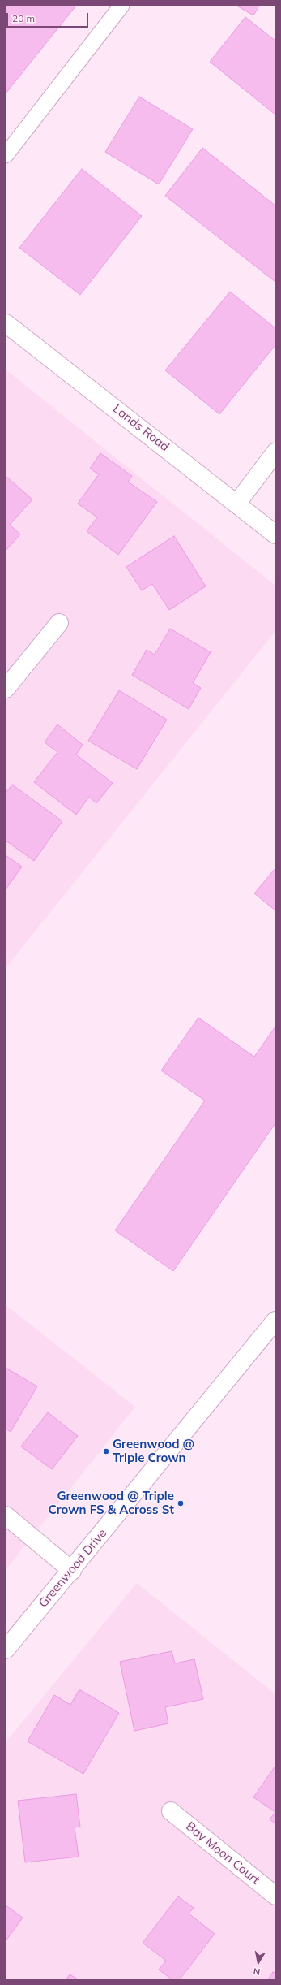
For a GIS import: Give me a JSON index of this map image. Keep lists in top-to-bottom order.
{
  "streets": {
    "street": ["Lands Road", "Greenwood Drive", "Bay Moon Court"]
  },
  "places": ["Greenwood @ Triple Crown", "Greenwood @ Triple Crown FS & Across St"],
  "scale_bar": "20 m",
  "north": "bottom"
}
